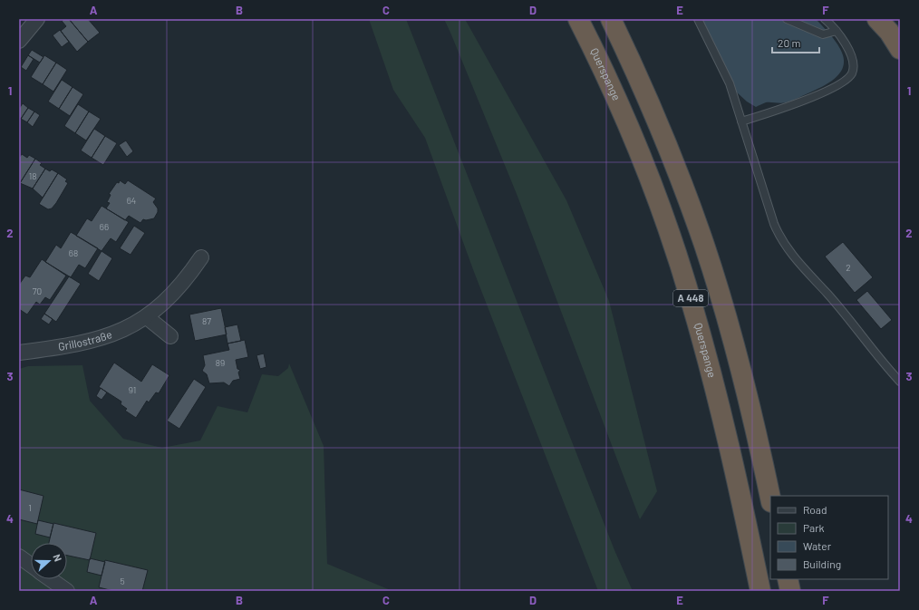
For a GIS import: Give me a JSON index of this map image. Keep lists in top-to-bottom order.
{
  "streets": {
    "highway": ["Querspange", "A 448"],
    "street": ["Grillostraße"]
  },
  "house_numbers": [
    "18",
    "64",
    "66",
    "68",
    "2",
    "70",
    "87",
    "89",
    "91",
    "1",
    "5"
  ],
  "legend": [
    "Road",
    "Park",
    "Water",
    "Building"
  ],
  "scale_bar": "20 m",
  "north": "right",
  "grid": {
    "columns": [
      "A",
      "B",
      "C",
      "D",
      "E",
      "F"
    ],
    "rows": [
      "1",
      "2",
      "3",
      "4"
    ]
  }
}
